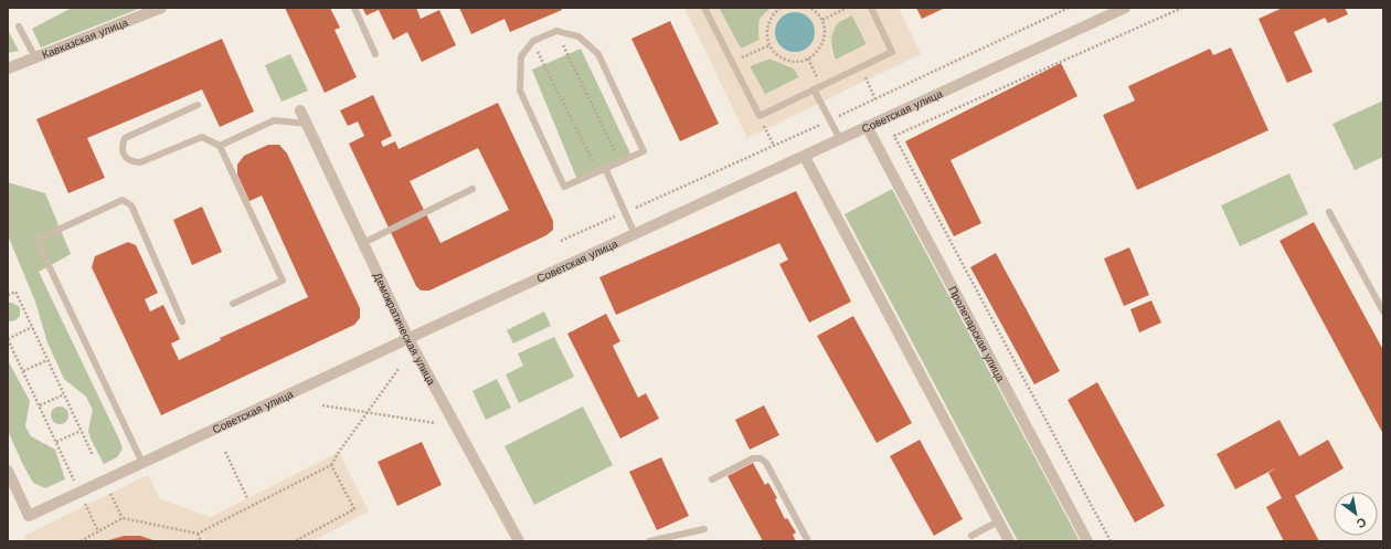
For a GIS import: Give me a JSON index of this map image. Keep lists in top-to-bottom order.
{
  "streets": {
    "street": [
      "Кавказская улица",
      "Советская улица",
      "Демократическая улица",
      "Пролетарская улица"
    ]
  },
  "crossings": [
    ["Советская улица", "Демократическая улица"],
    ["Советская улица", "Пролетарская улица"]
  ],
  "north": "bottom right"
}
